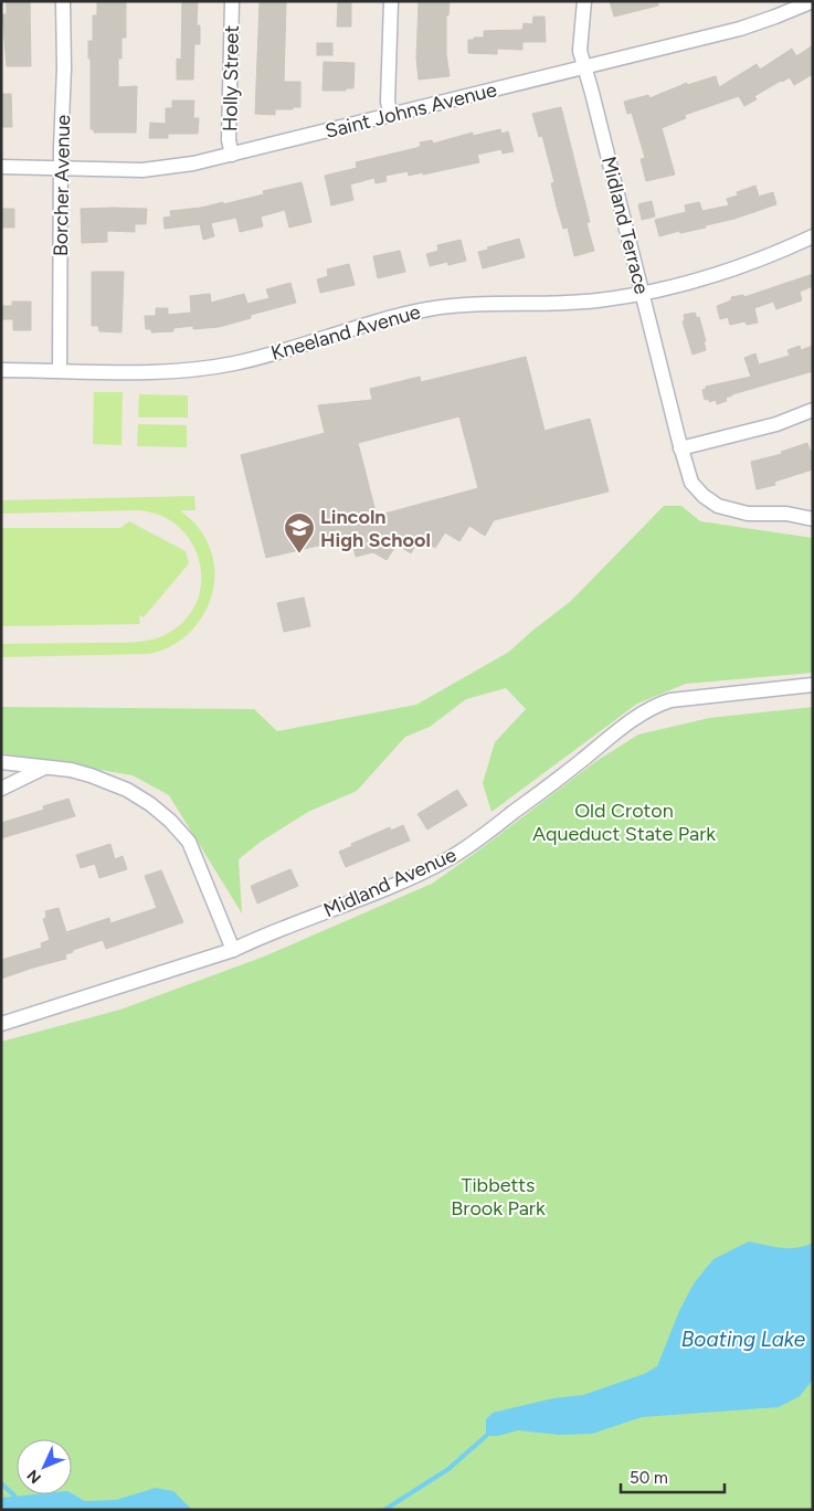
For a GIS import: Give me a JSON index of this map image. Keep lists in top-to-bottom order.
{
  "streets": {
    "street": [
      "Holly Street",
      "Saint Johns Avenue",
      "Borcher Avenue",
      "Midland Terrace",
      "Kneeland Avenue",
      "Midland Avenue"
    ]
  },
  "crossings": [
    ["Holly Street", "Saint Johns Avenue"],
    ["Saint Johns Avenue", "Borcher Avenue"],
    ["Saint Johns Avenue", "Midland Terrace"],
    ["Borcher Avenue", "Kneeland Avenue"],
    ["Midland Terrace", "Kneeland Avenue"]
  ],
  "water": ["Boating Lake"],
  "parks": ["Old Croton Aqueduct State Park", "Tibbetts Brook Park"],
  "places": {
    "school or university": ["Lincoln High School"]
  },
  "scale_bar": "50 m",
  "north": "bottom left"
}
